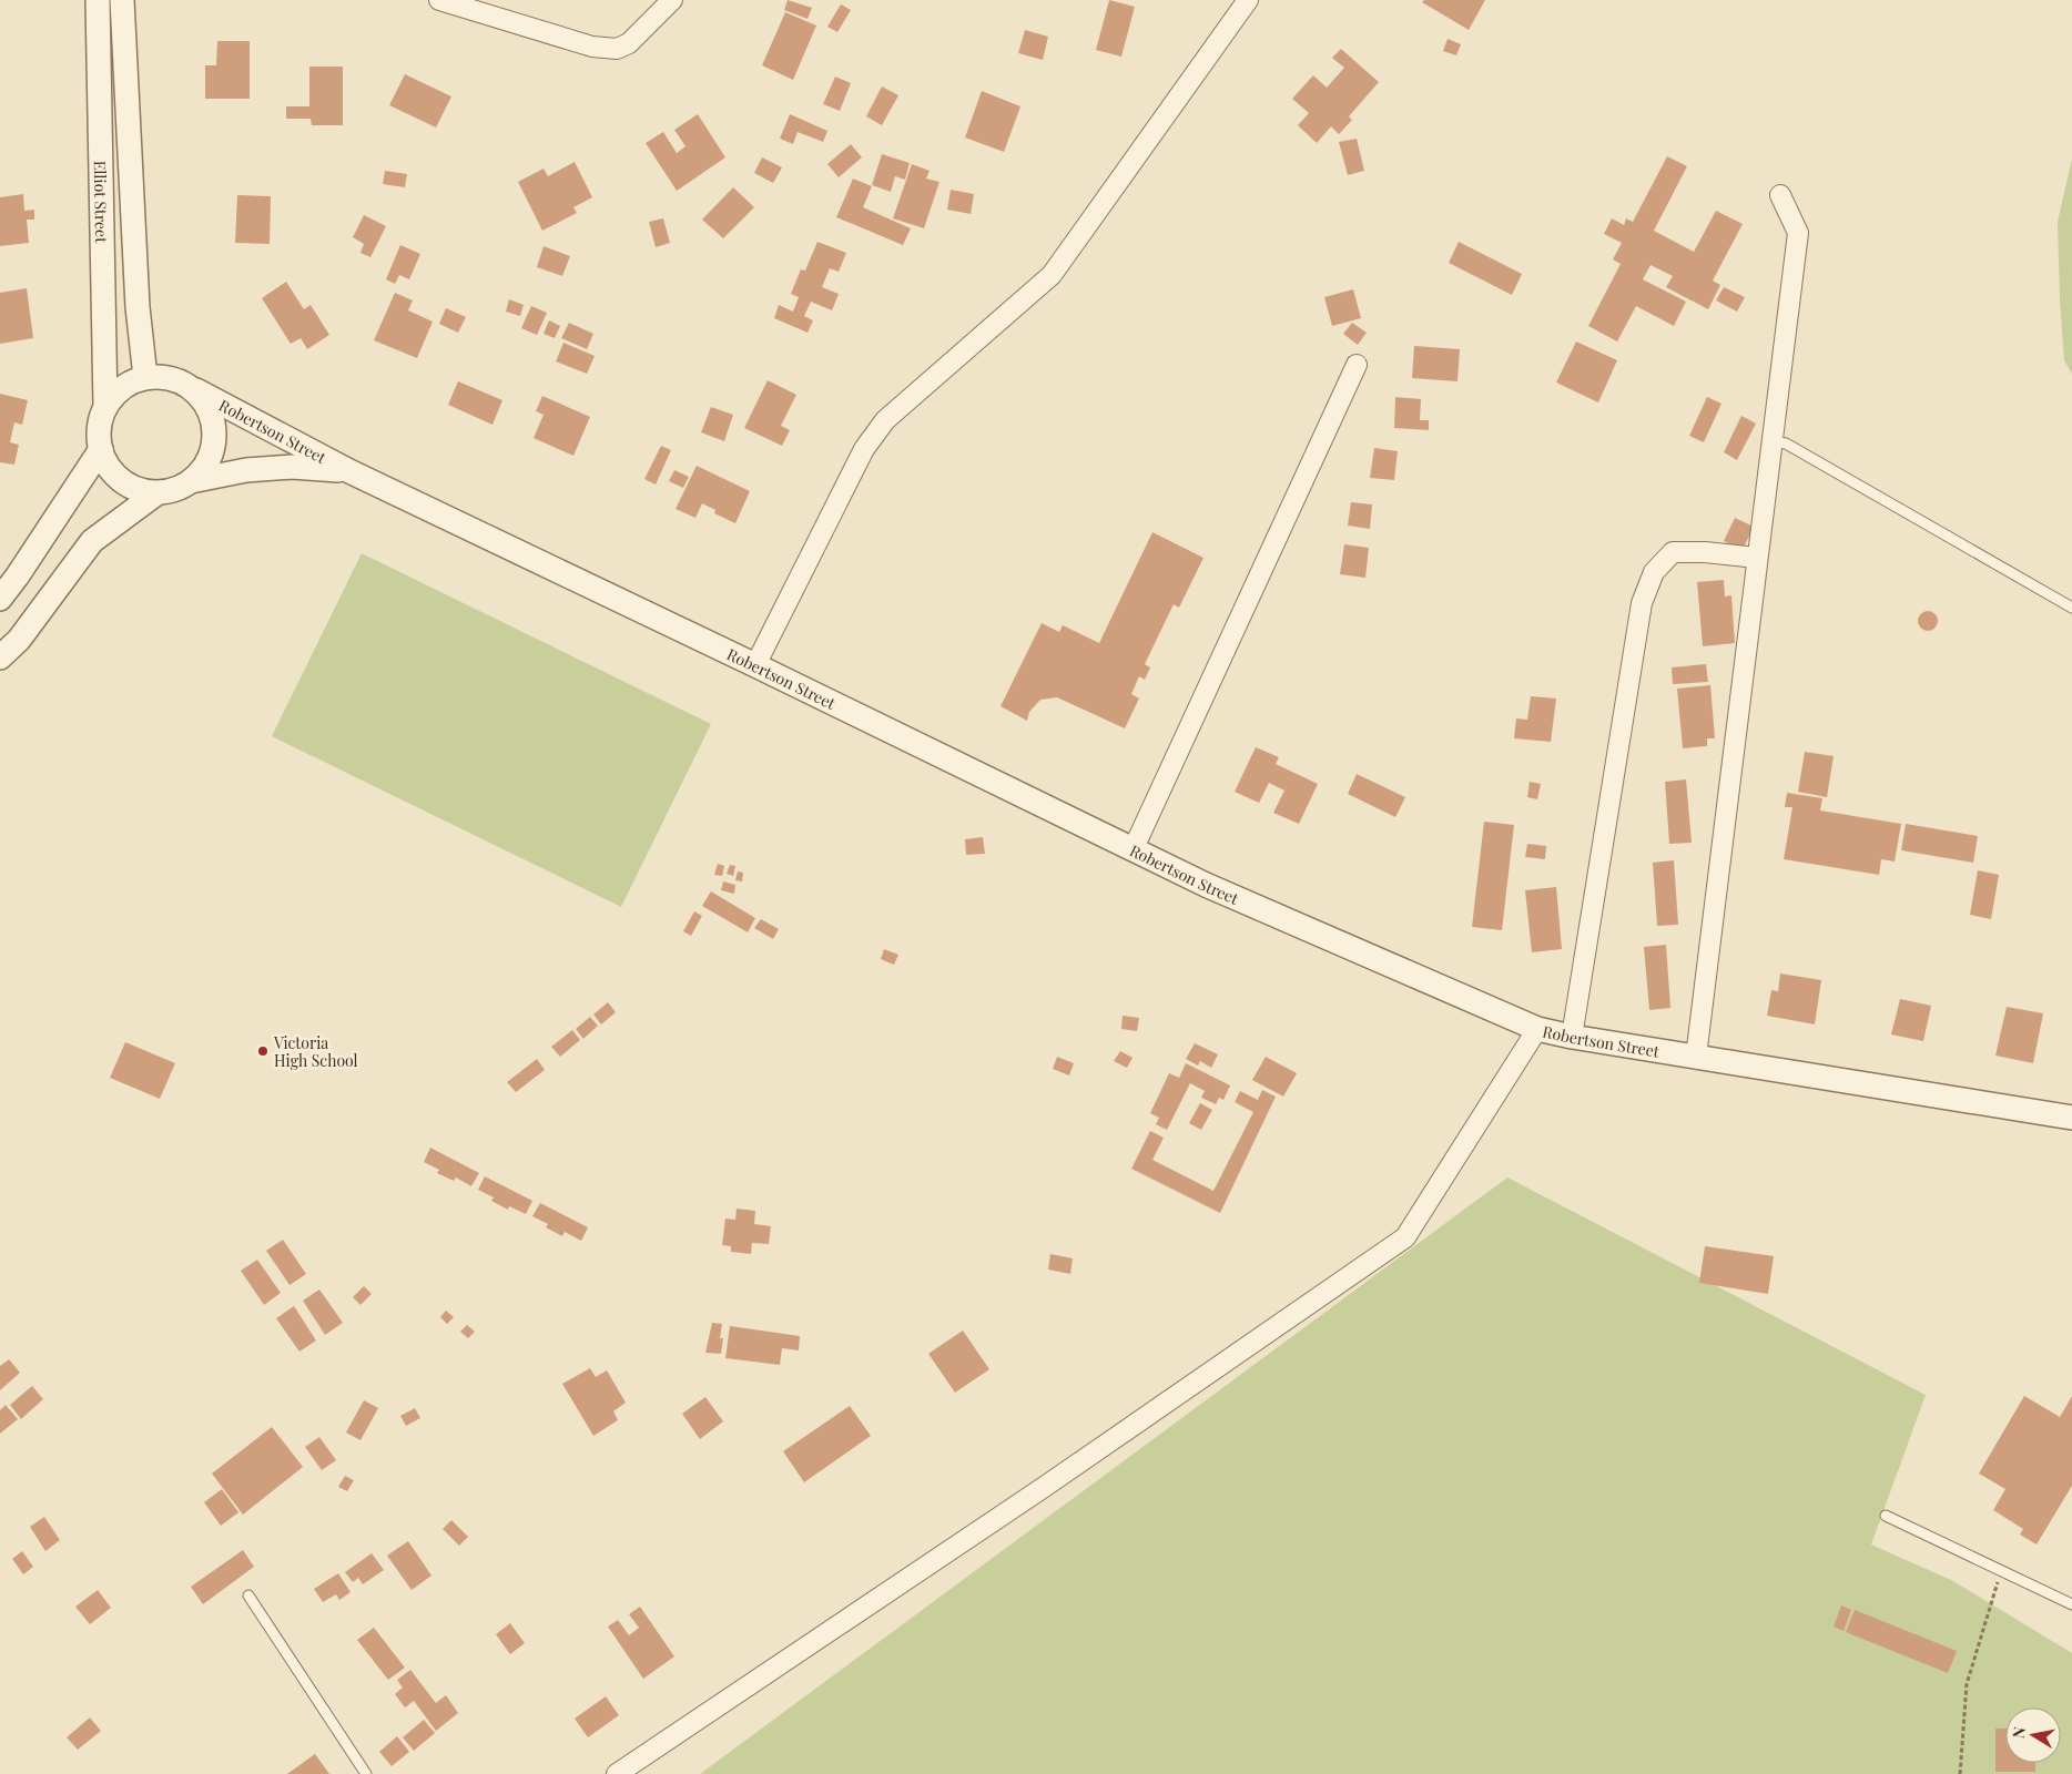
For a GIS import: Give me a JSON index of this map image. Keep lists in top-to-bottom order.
{
  "streets": {
    "street": ["Elliot Street", "Robertson Street"]
  },
  "crossings": [
    ["Elliot Street", "Robertson Street"]
  ],
  "places": ["Victoria High School"],
  "north": "left"
}
